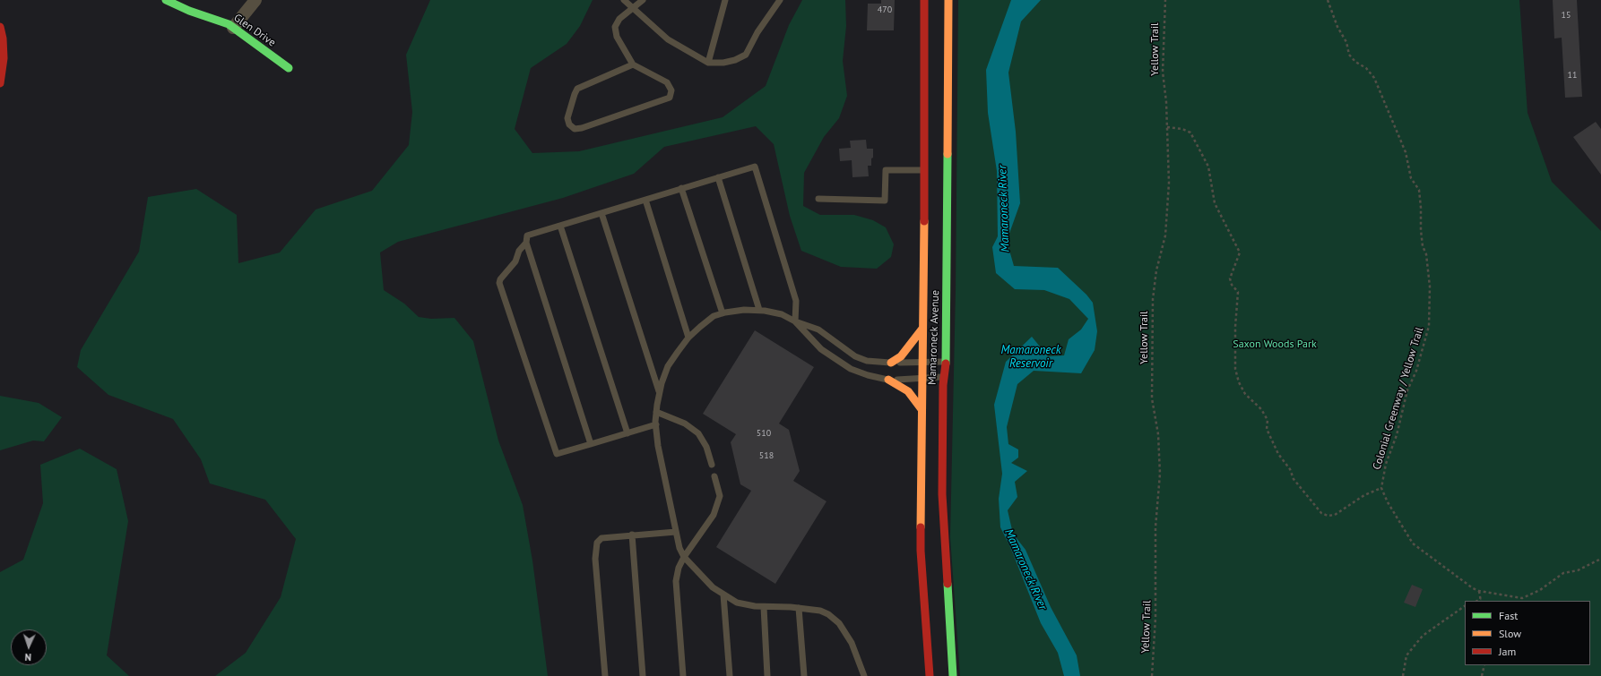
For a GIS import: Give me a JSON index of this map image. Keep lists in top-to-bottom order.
{
  "streets": {
    "main road": ["Glen Drive", "Mamaroneck Avenue"],
    "path": ["Yellow Trail", "Colonial Greenway / Yellow Trail"]
  },
  "water": ["Mamaroneck River", "Mamaroneck Reservoir"],
  "parks": ["Saxon Woods Park"],
  "house_numbers": [
    "470",
    "15",
    "11",
    "510",
    "518"
  ],
  "legend": ["Fast", "Slow", "Jam"],
  "north": "bottom"
}
